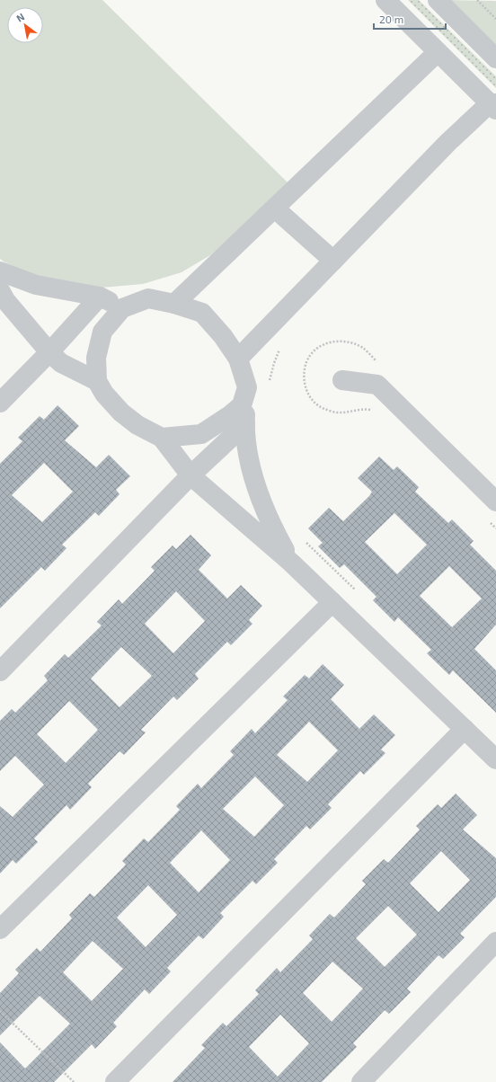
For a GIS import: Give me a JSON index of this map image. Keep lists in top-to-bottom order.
{
  "scale_bar": "20 m",
  "north": "top left"
}
